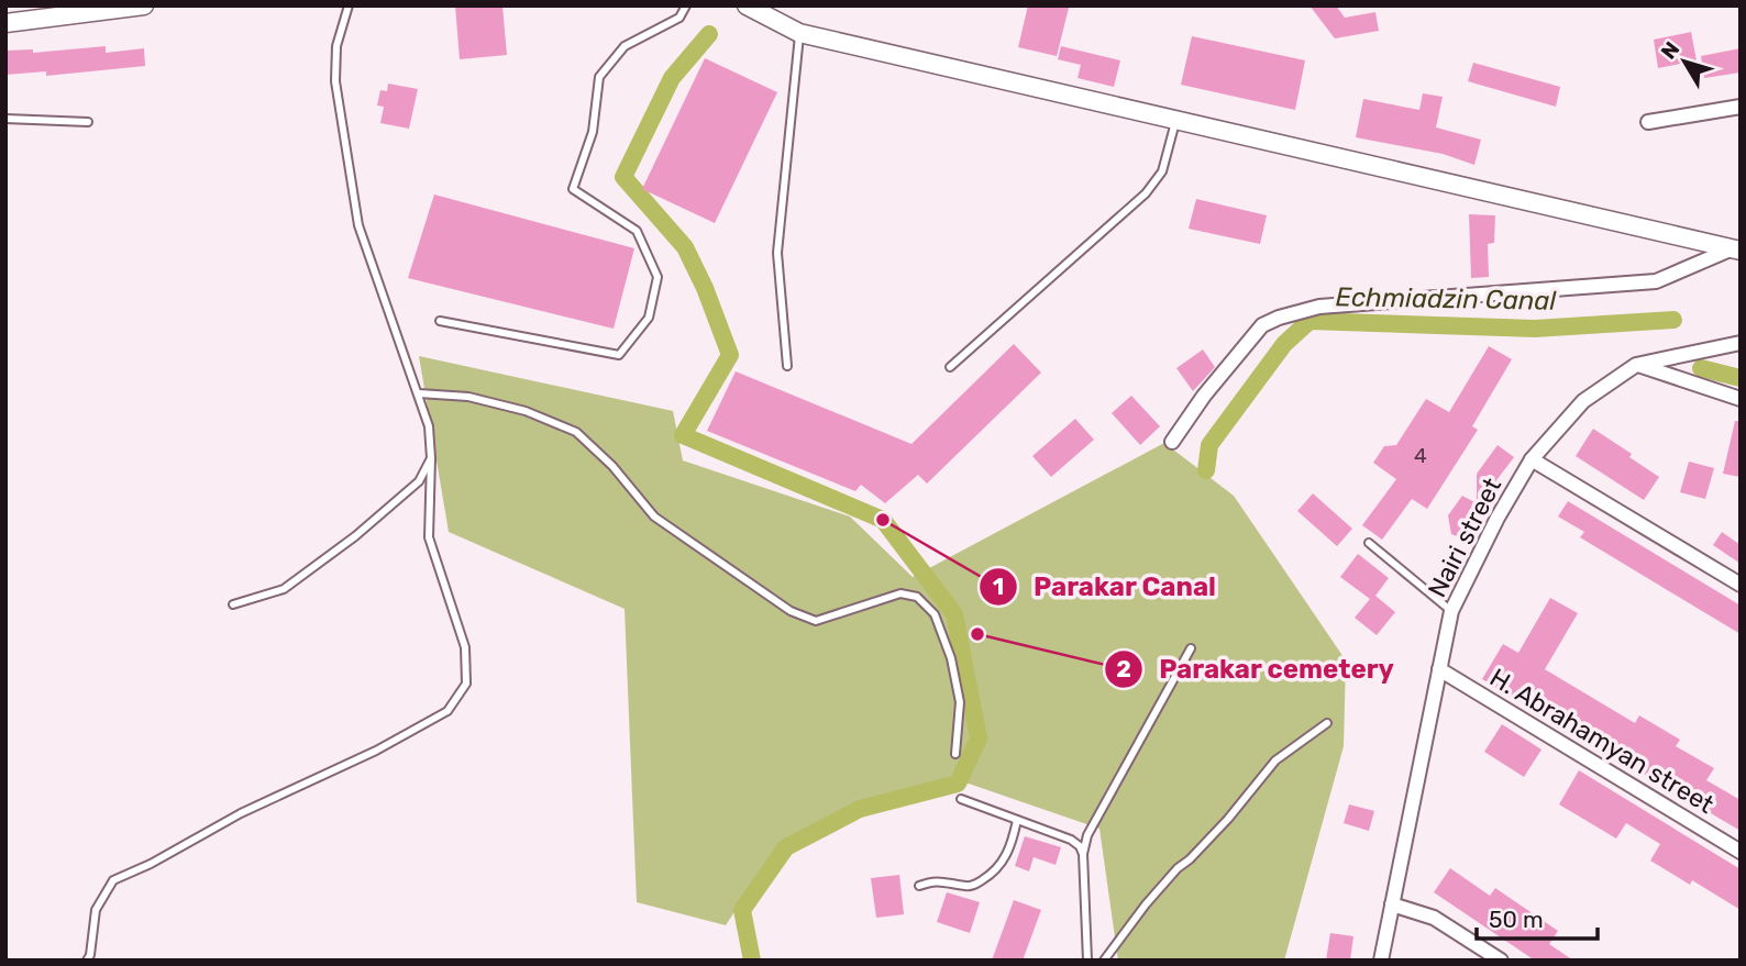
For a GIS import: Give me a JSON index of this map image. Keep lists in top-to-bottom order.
{
  "streets": {
    "street": ["Nairi street", "H. Abrahamyan street"]
  },
  "crossings": [
    ["Nairi street", "H. Abrahamyan street"]
  ],
  "water": ["Echmiadzin Canal"],
  "places": ["Parakar Canal", "Parakar cemetery"],
  "house_numbers": ["4"],
  "scale_bar": "50 m",
  "north": "top left"
}
